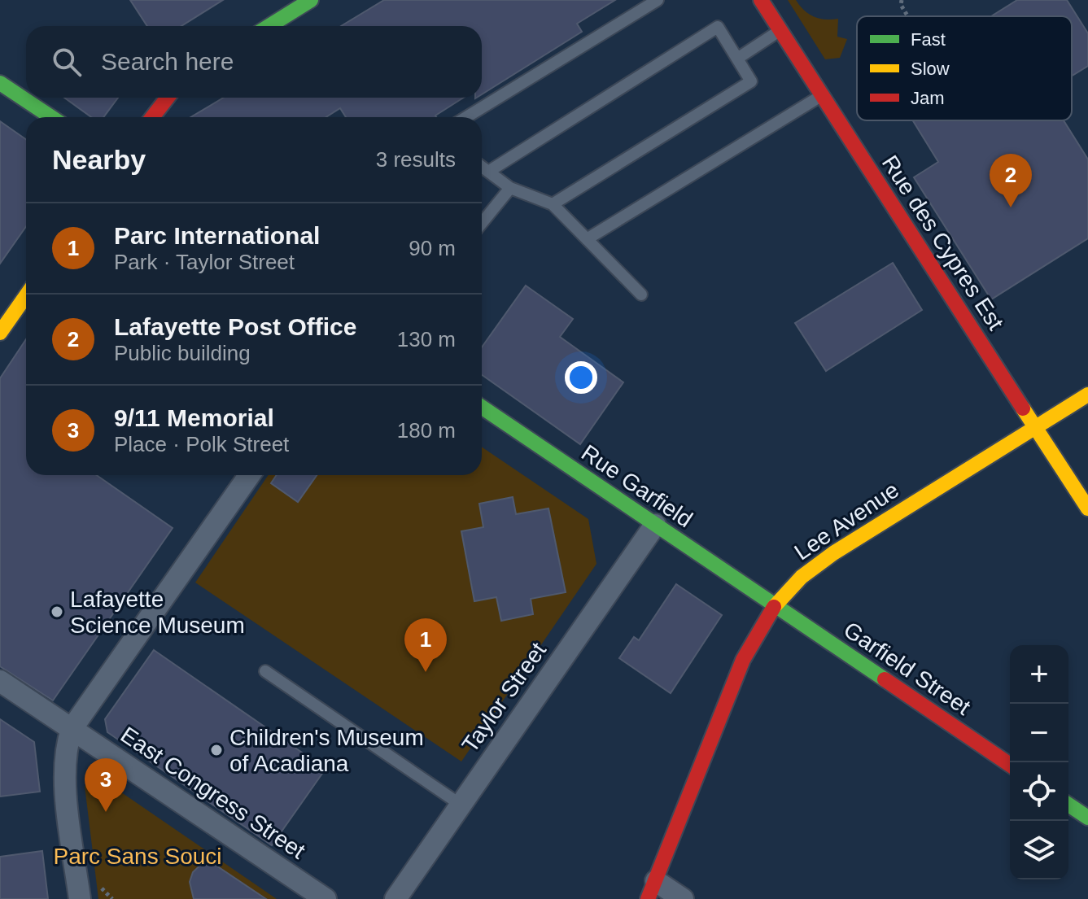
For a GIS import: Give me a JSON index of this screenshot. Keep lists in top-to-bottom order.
{
  "streets": {
    "street": [
      "Rue des Cypres Est",
      "Rue Garfield",
      "Lee Avenue",
      "Garfield Street",
      "Taylor Street",
      "East Congress Street"
    ]
  },
  "crossings": [
    ["Rue des Cypres Est", "Lee Avenue"],
    ["Rue Garfield", "Lee Avenue"],
    ["Rue Garfield", "Garfield Street"],
    ["Rue Garfield", "Taylor Street"],
    ["Lee Avenue", "Garfield Street"]
  ],
  "parks": ["Parc Sans Souci"],
  "places": ["Lafayette Science Museum", "Children's Museum of Acadiana"],
  "legend": ["Fast", "Slow", "Jam"],
  "page": {
    "search": "Search here",
    "heading": ["Nearby", "3 results"],
    "pins": ["2", "1", "3"],
    "list": [
      {
        "mark": "1",
        "name": "Parc International",
        "note": "Park · Taylor Street",
        "value": "90 m"
      },
      {
        "mark": "2",
        "name": "Lafayette Post Office",
        "note": "Public building",
        "value": "130 m"
      },
      {
        "mark": "3",
        "name": "9/11 Memorial",
        "note": "Place · Polk Street",
        "value": "180 m"
      }
    ],
    "map_buttons": ["+", "−"]
  }
}
